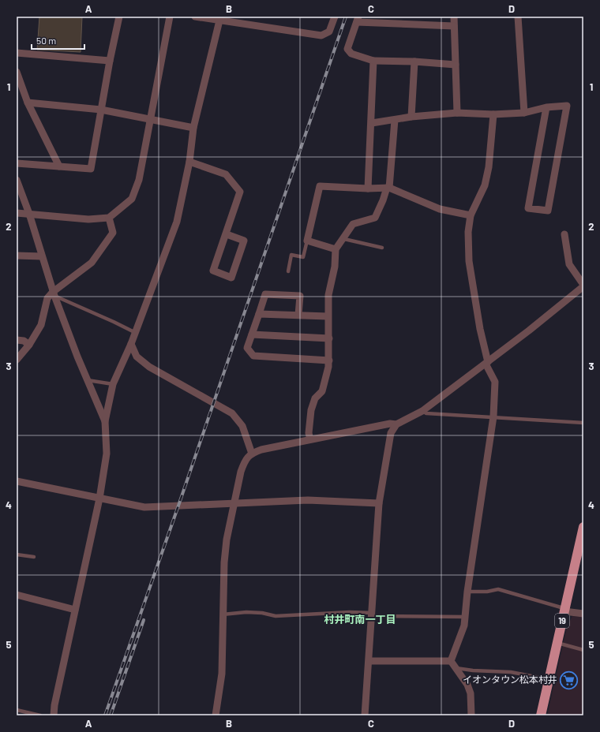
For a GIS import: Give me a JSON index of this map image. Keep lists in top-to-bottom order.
{
  "streets": {
    "highway": ["19"]
  },
  "districts": ["村井町南一丁目"],
  "places": {
    "supermarket": ["イオンタウン松本村井"]
  },
  "scale_bar": "50 m",
  "grid": {
    "columns": [
      "A",
      "B",
      "C",
      "D"
    ],
    "rows": [
      "1",
      "2",
      "3",
      "4",
      "5"
    ]
  }
}
